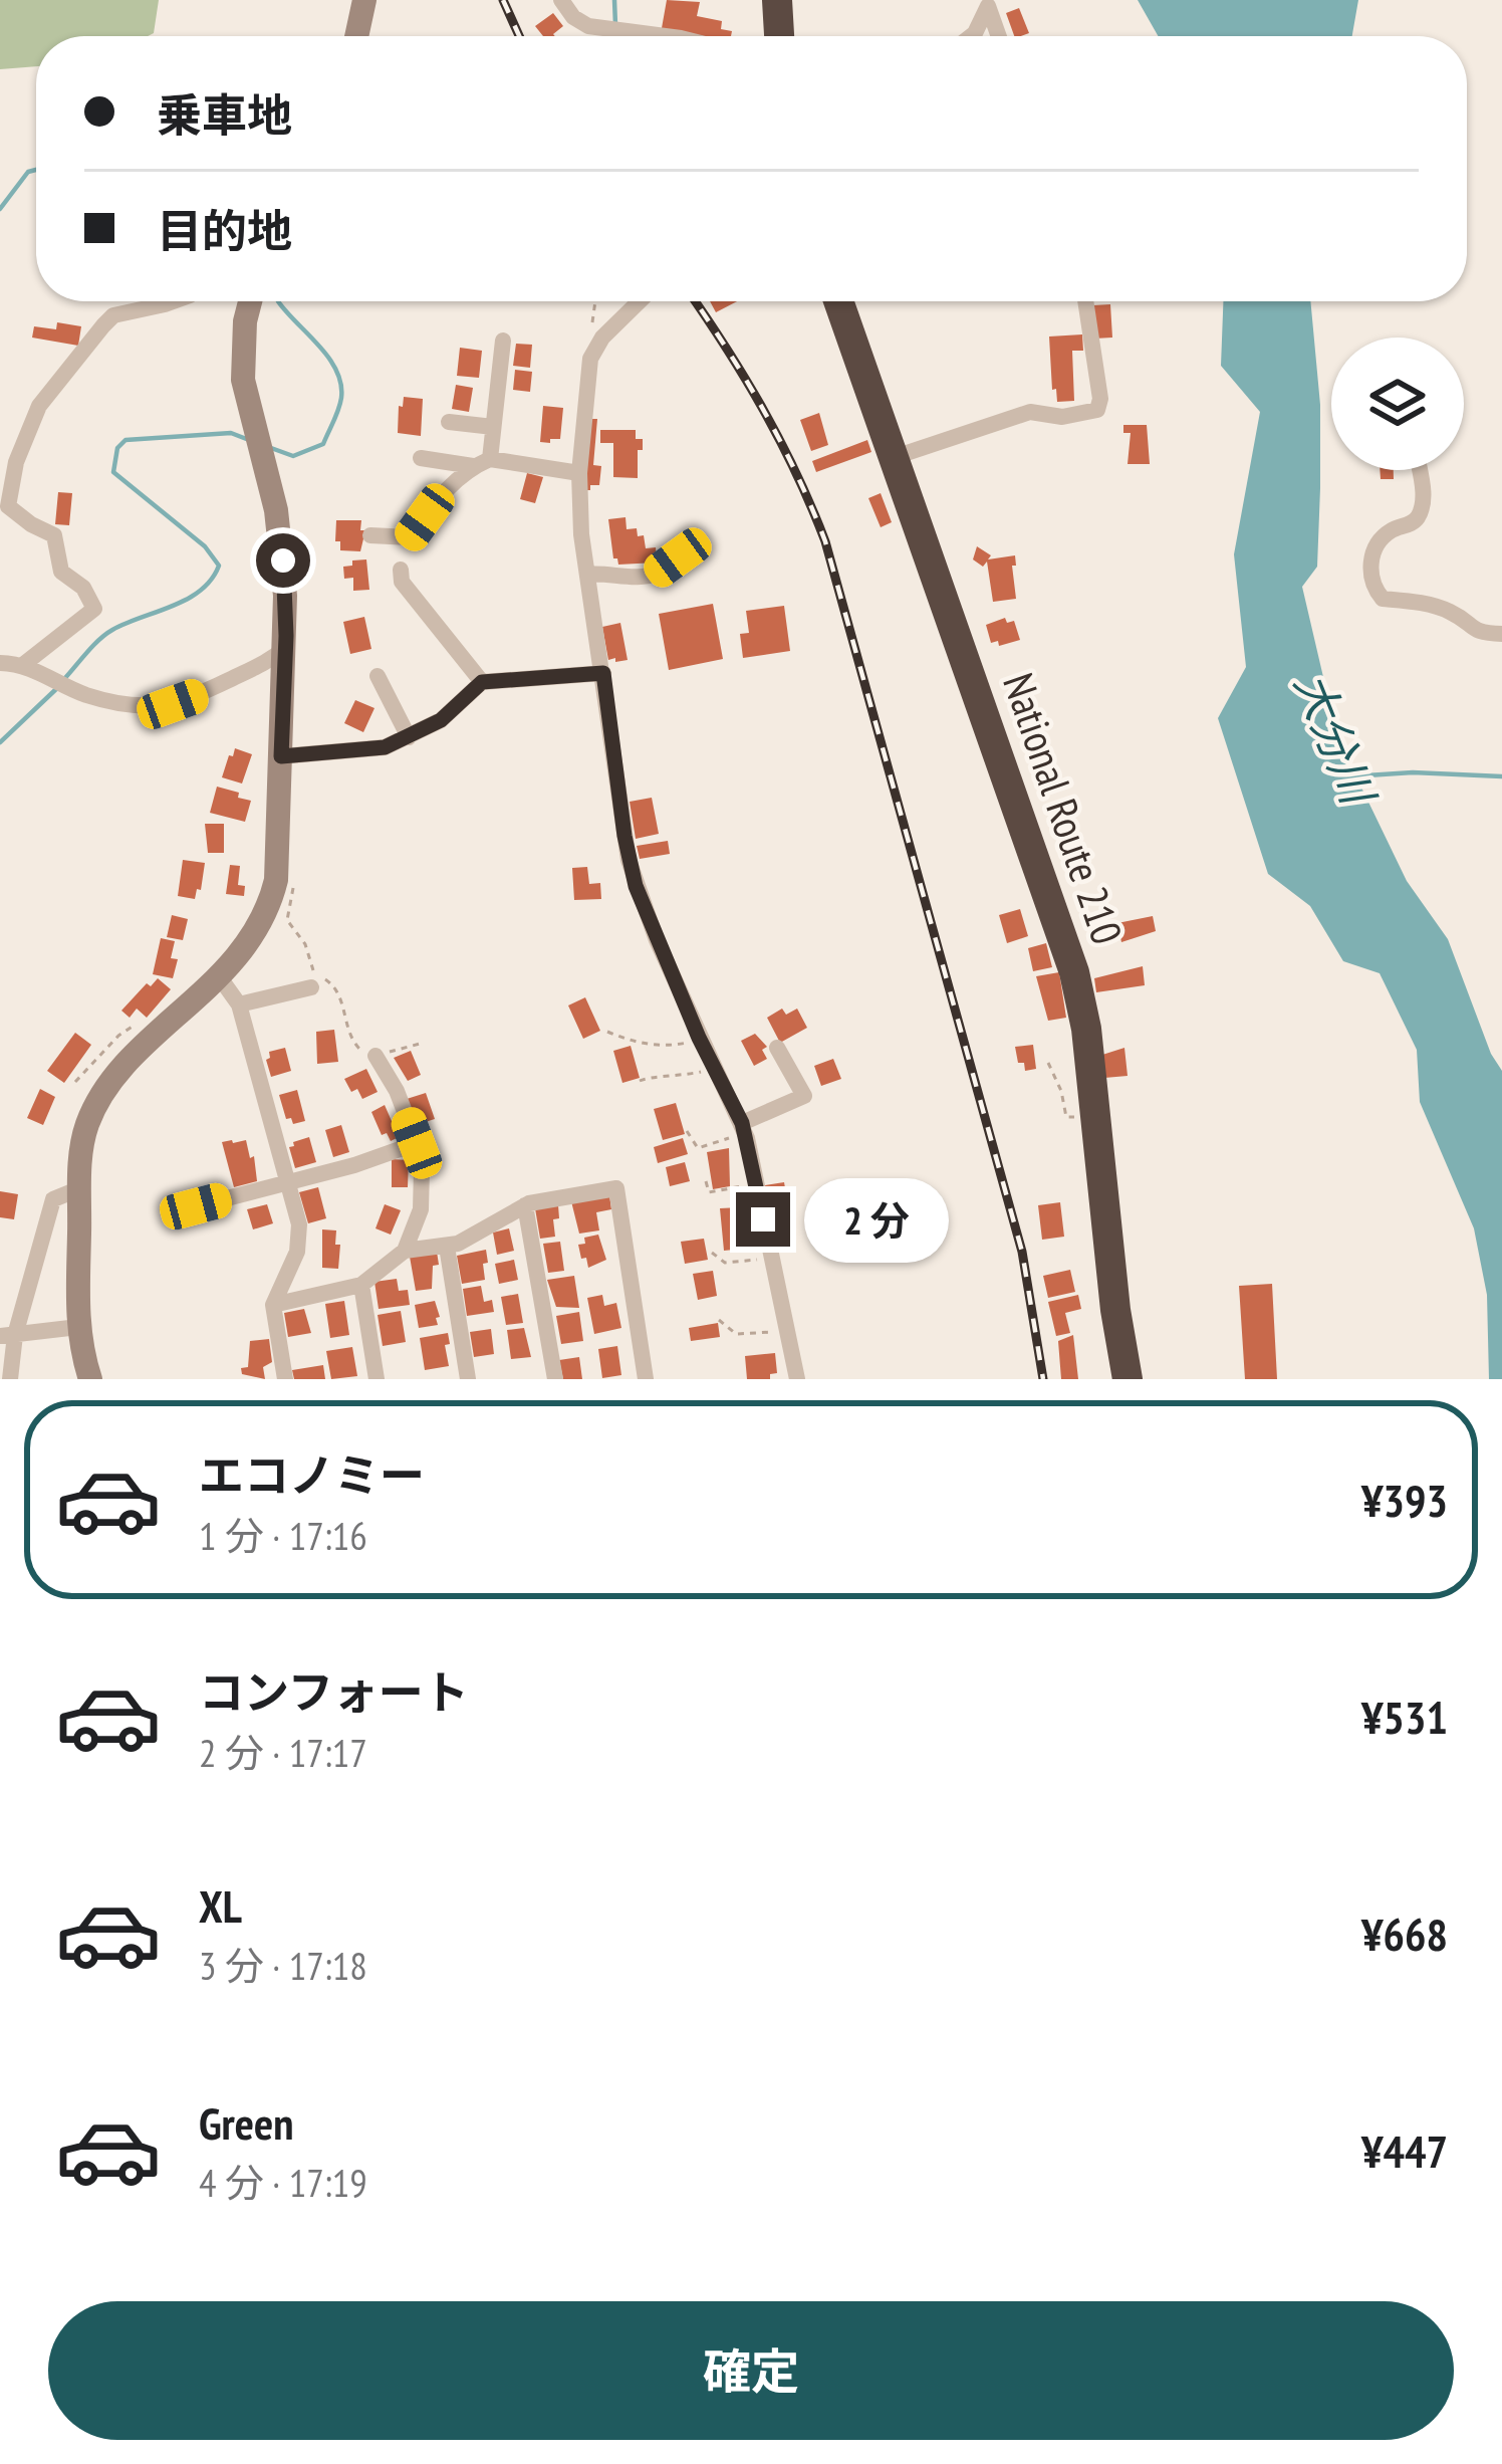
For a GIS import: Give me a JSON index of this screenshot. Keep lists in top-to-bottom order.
{
  "streets": {
    "highway": ["National Route 210"]
  },
  "water": ["大分川"],
  "page": {
    "banner": ["乗車地", "目的地"],
    "bubble": "2 分",
    "list": [
      {
        "name": "エコノミー",
        "note": "1 分 · 17:16",
        "value": "¥393"
      },
      {
        "name": "コンフォート",
        "note": "2 分 · 17:17",
        "value": "¥531"
      },
      {
        "name": "XL",
        "note": "3 分 · 17:18",
        "value": "¥668"
      },
      {
        "name": "Green",
        "note": "4 分 · 17:19",
        "value": "¥447"
      }
    ],
    "buttons": "確定"
  }
}
